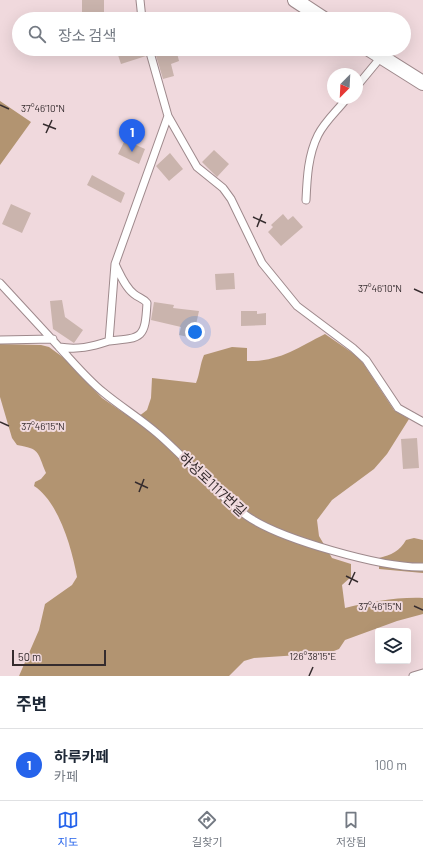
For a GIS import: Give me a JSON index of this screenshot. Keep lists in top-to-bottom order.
{
  "streets": {
    "lane": ["하성로1117번길"]
  },
  "scale_bar": "50 m",
  "north": "bottom left",
  "page": {
    "search": "장소 검색",
    "pins": "1",
    "scale": "50 m",
    "heading": "주변",
    "list": [
      {
        "mark": "1",
        "name": "하루카페",
        "note": "카페",
        "value": "100 m"
      }
    ],
    "nav": ["지도", "길찾기", "저장됨"]
  },
  "coordinates": ["37°46'10\"N", "37°46'15\"N", "126°38'15\"E"]
}
